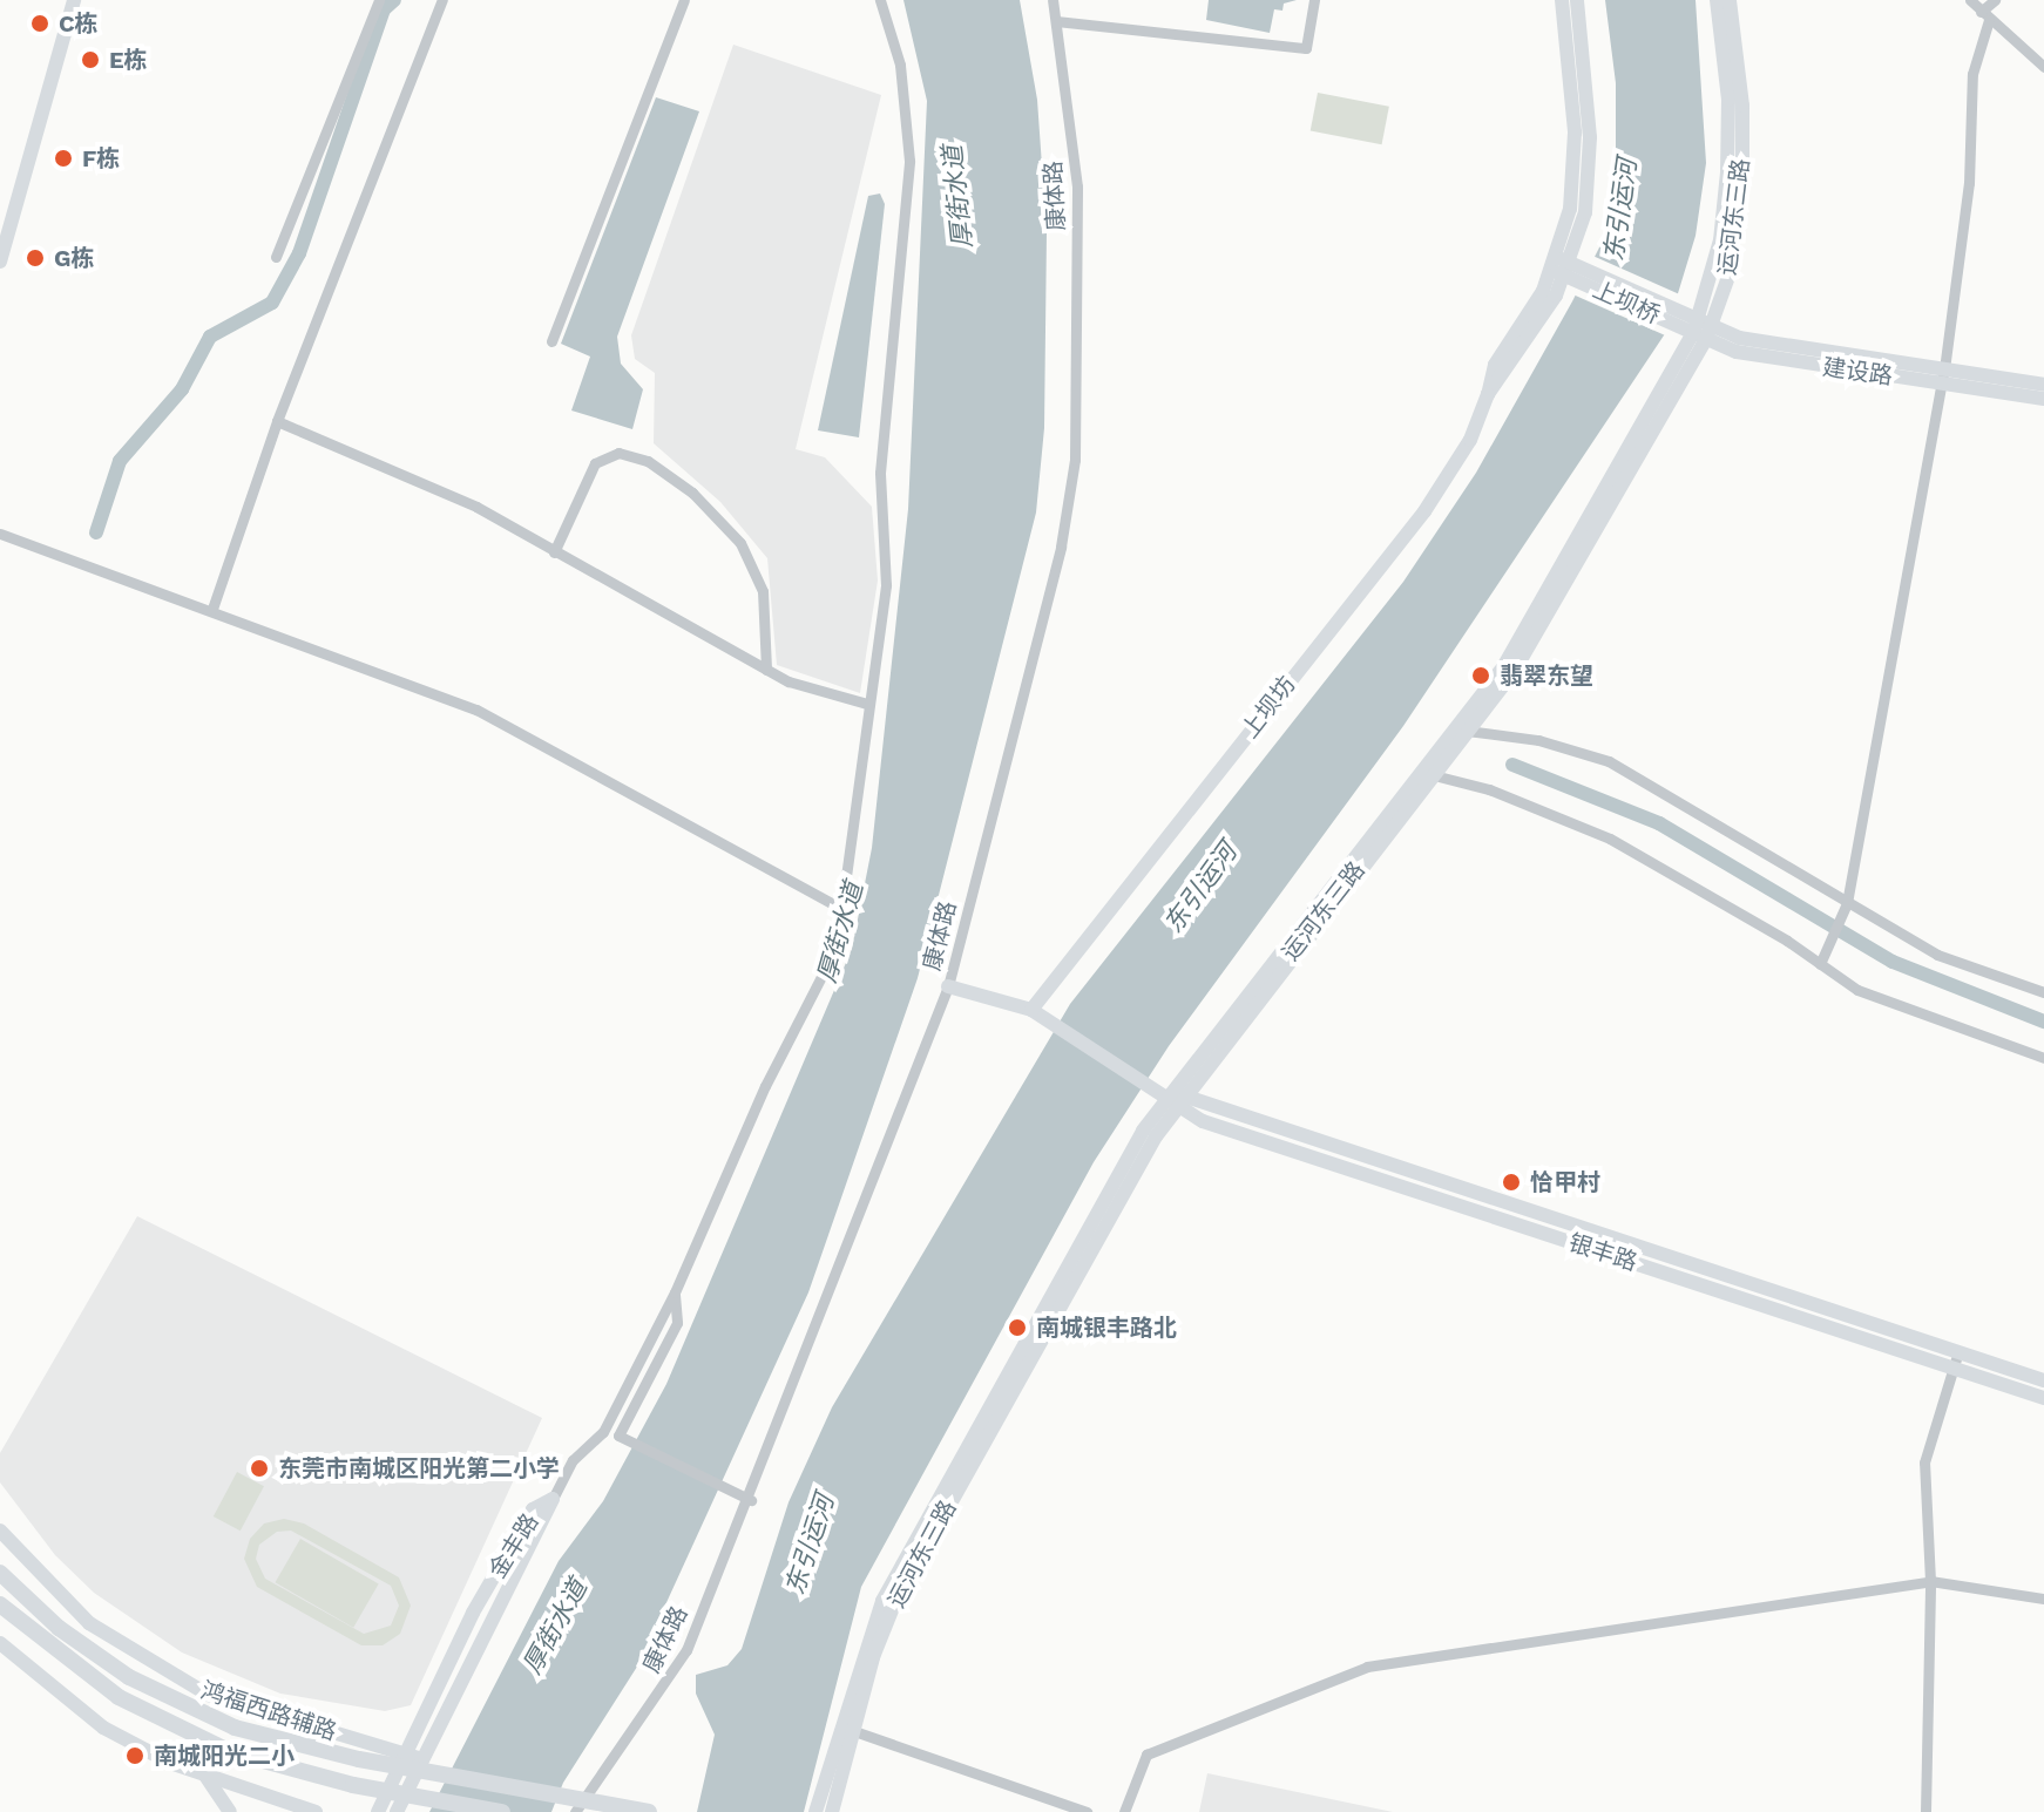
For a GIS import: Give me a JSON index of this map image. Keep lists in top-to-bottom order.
{
  "streets": {
    "street": [
      "康体路",
      "运河东三路",
      "上坝桥",
      "建设路",
      "上坝坊",
      "银丰路",
      "金丰路",
      "鸿福西路辅路"
    ]
  },
  "crossings": [
    ["运河东三路", "建设路"],
    ["运河东三路", "银丰路"],
    ["上坝桥", "建设路"],
    ["上坝桥", "上坝坊"],
    ["金丰路", "鸿福西路辅路"]
  ],
  "water": ["厚街水道", "东引运河"],
  "places": [
    "C栋",
    "E栋",
    "F栋",
    "G栋",
    "翡翠东望",
    "恰甲村",
    "南城银丰路北",
    "东莞市南城区阳光第二小学",
    "南城阳光二小"
  ]
}
